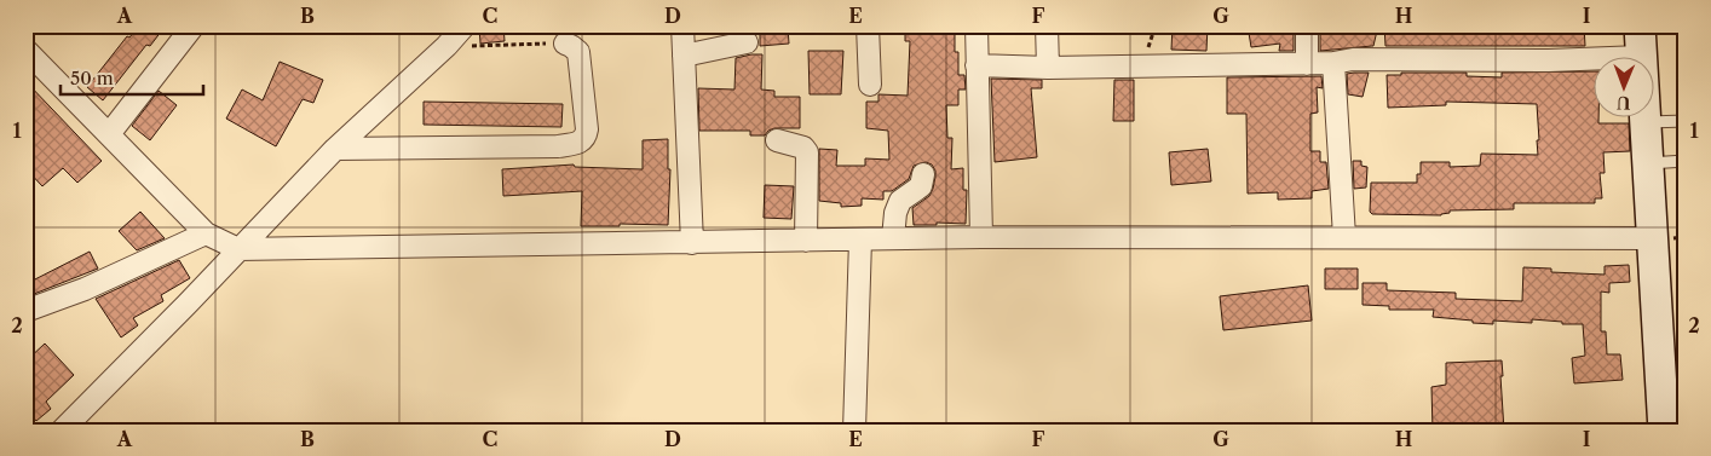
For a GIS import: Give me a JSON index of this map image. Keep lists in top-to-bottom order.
{
  "scale_bar": "50 m",
  "north": "bottom",
  "grid": {
    "columns": [
      "A",
      "B",
      "C",
      "D",
      "E",
      "F",
      "G",
      "H",
      "I"
    ],
    "rows": ["1", "2"]
  }
}
